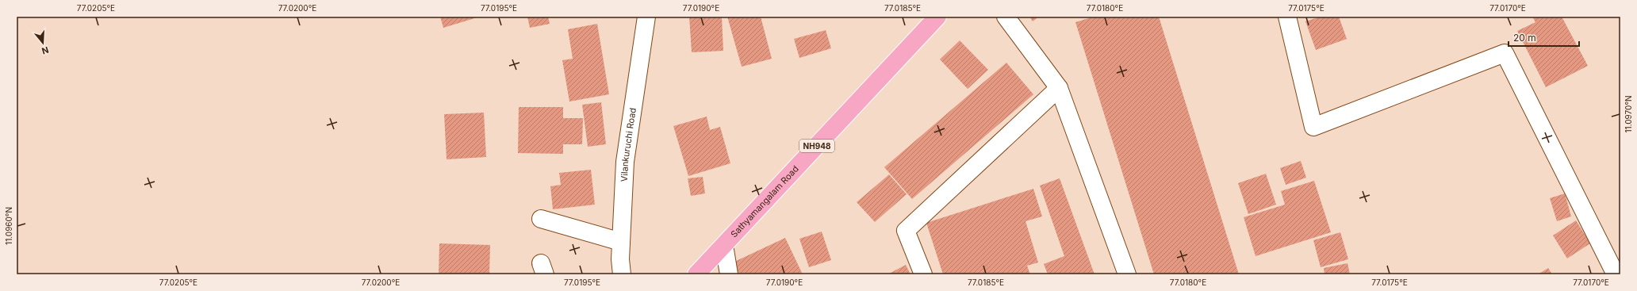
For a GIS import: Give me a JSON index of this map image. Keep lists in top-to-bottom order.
{
  "streets": {
    "highway": ["NH948", "Sathyamangalam Road"],
    "street": ["Vilankuruchi Road"]
  },
  "scale_bar": "20 m",
  "north": "bottom",
  "coordinates": [
    "77.0205°E",
    "77.0200°E",
    "77.0195°E",
    "77.0190°E",
    "77.0185°E",
    "77.0180°E",
    "77.0175°E",
    "77.0170°E",
    "11.0970°N",
    "11.0960°N"
  ]
}
